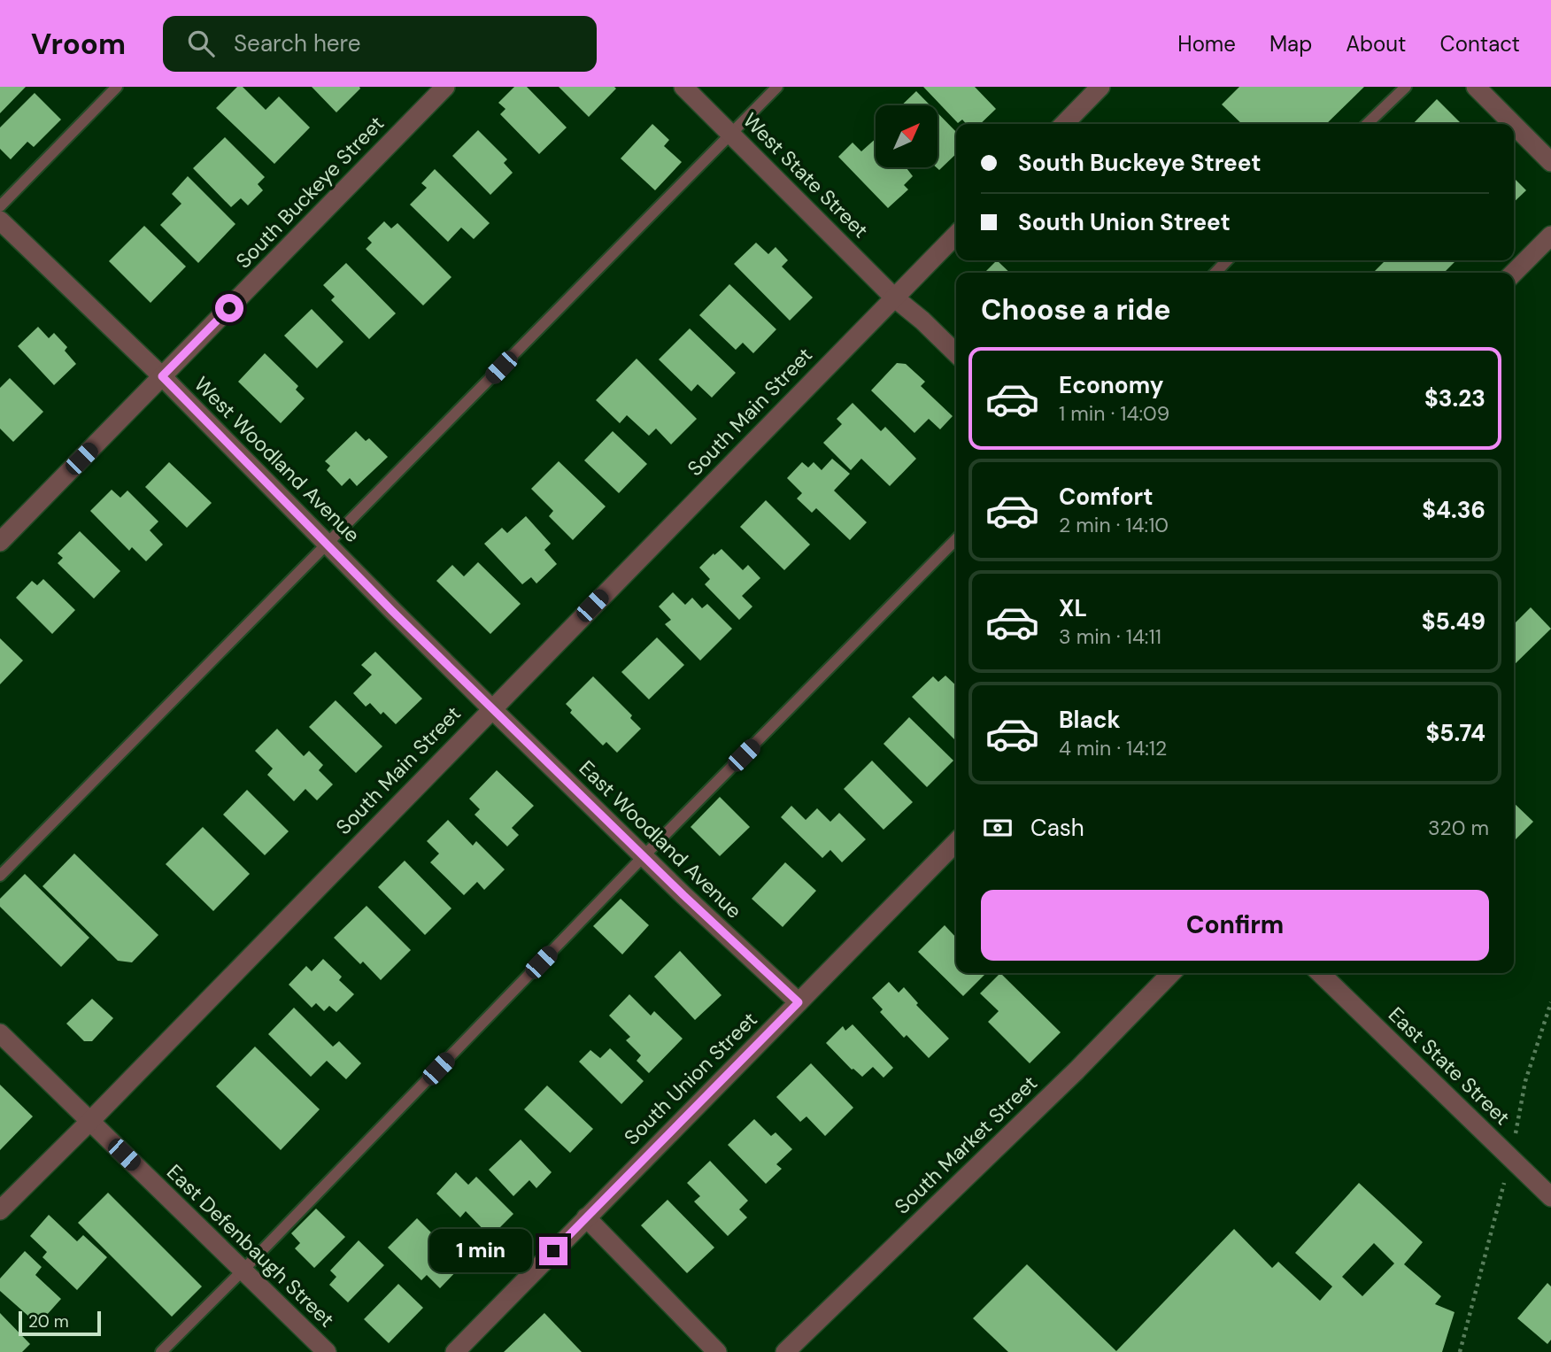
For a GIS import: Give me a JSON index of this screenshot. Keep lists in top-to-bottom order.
{
  "streets": {
    "street": [
      "West State Street",
      "South Buckeye Street",
      "South Main Street",
      "West Woodland Avenue",
      "East Woodland Avenue",
      "East State Street",
      "South Union Street",
      "South Market Street",
      "East Defenbaugh Street"
    ]
  },
  "crossings": [
    ["West State Street", "South Main Street"],
    ["South Buckeye Street", "West Woodland Avenue"],
    ["South Main Street", "West Woodland Avenue"],
    ["South Main Street", "East Woodland Avenue"],
    ["South Main Street", "East Defenbaugh Street"],
    ["West Woodland Avenue", "East Woodland Avenue"],
    ["East Woodland Avenue", "South Union Street"]
  ],
  "scale_bar": "20 m",
  "north": "top right",
  "page": {
    "header": "Vroom",
    "search": "Search here",
    "nav": [
      "Home",
      "Map",
      "About",
      "Contact"
    ],
    "banner": ["South Buckeye Street", "South Union Street"],
    "heading": "Choose a ride",
    "list": [
      {
        "name": "Economy",
        "note": "1 min · 14:09",
        "value": "$3.23"
      },
      {
        "name": "Comfort",
        "note": "2 min · 14:10",
        "value": "$4.36"
      },
      {
        "name": "XL",
        "note": "3 min · 14:11",
        "value": "$5.49"
      },
      {
        "name": "Black",
        "note": "4 min · 14:12",
        "value": "$5.74"
      }
    ],
    "pay": ["Cash", "320 m"],
    "buttons": "Confirm",
    "bubble": "1 min",
    "scale": "20 m"
  }
}
